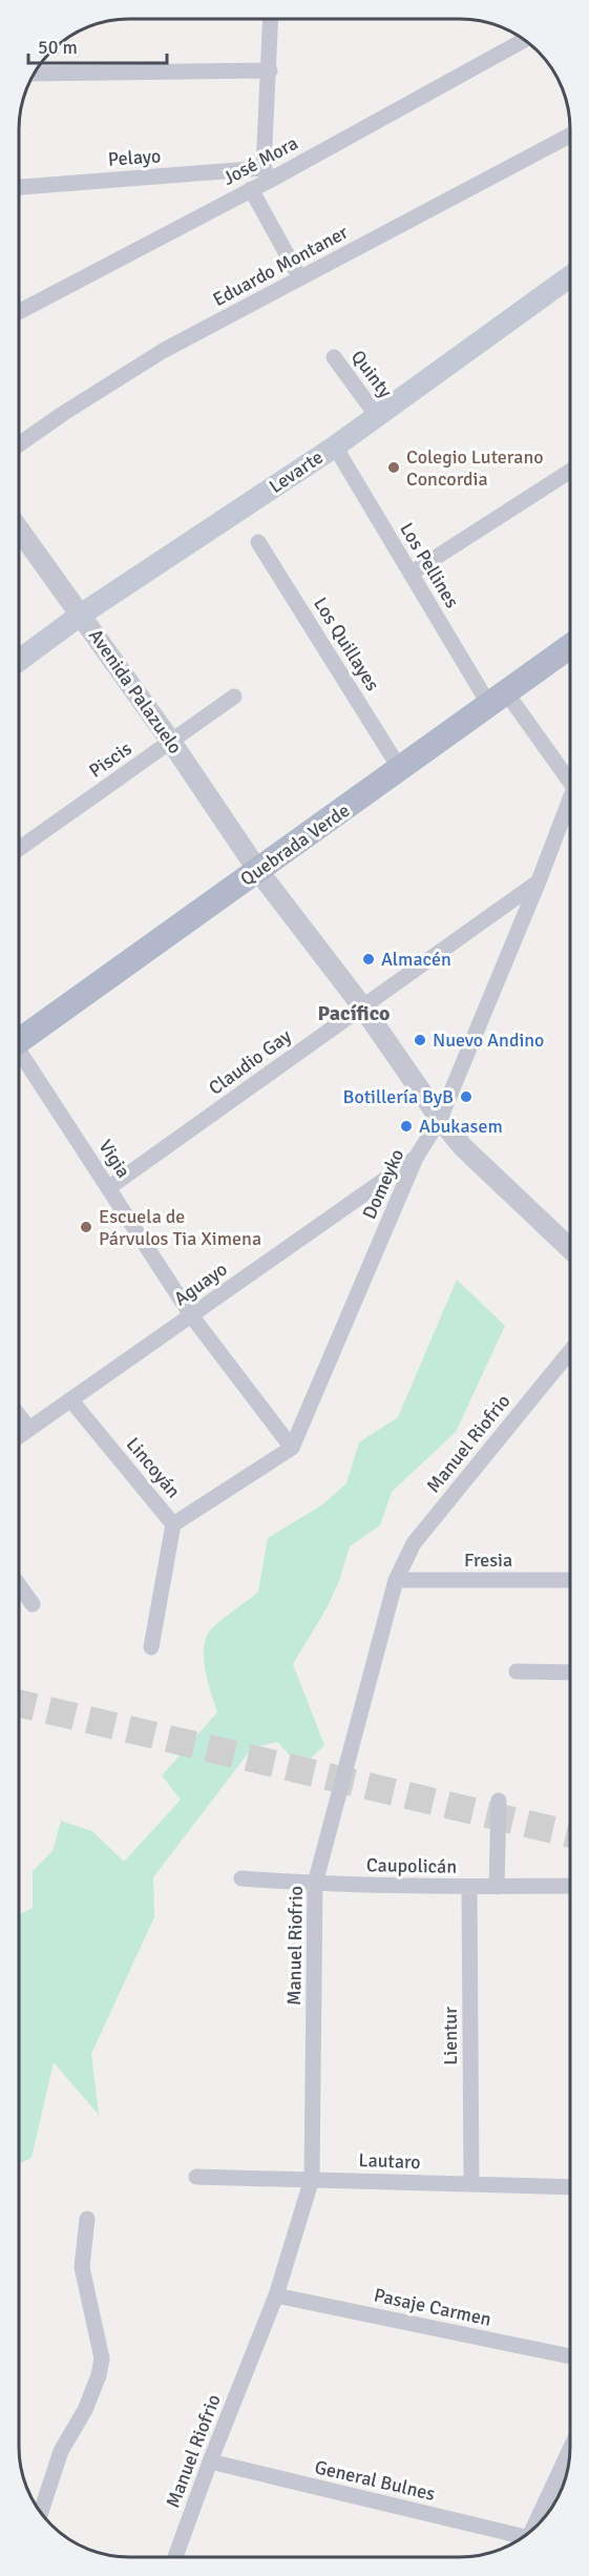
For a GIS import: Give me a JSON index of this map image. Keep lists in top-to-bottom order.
{
  "streets": {
    "main road": ["Levarte", "Quebrada Verde"],
    "street": [
      "Pelayo",
      "José Mora",
      "Eduardo Montaner",
      "Quinty",
      "Los Pellines",
      "Los Quillayes",
      "Avenida Palazuelo",
      "Piscis",
      "Claudio Gay",
      "Vigia",
      "Domeyko",
      "Aguayo",
      "Manuel Riofrio",
      "Lincoyán",
      "Fresia",
      "Caupolicán",
      "Lientur",
      "Lautaro",
      "Pasaje Carmen",
      "General Bulnes"
    ]
  },
  "crossings": [
    ["Pelayo", "José Mora"],
    ["Quinty", "Levarte"],
    ["Levarte", "Los Pellines"],
    ["Levarte", "Avenida Palazuelo"],
    ["Los Pellines", "Quebrada Verde"],
    ["Los Quillayes", "Quebrada Verde"],
    ["Avenida Palazuelo", "Piscis"],
    ["Avenida Palazuelo", "Quebrada Verde"],
    ["Avenida Palazuelo", "Claudio Gay"],
    ["Avenida Palazuelo", "Domeyko"],
    ["Claudio Gay", "Vigia"],
    ["Claudio Gay", "Domeyko"],
    ["Vigia", "Domeyko"],
    ["Vigia", "Aguayo"],
    ["Domeyko", "Aguayo"],
    ["Aguayo", "Lincoyán"],
    ["Manuel Riofrio", "Fresia"],
    ["Manuel Riofrio", "Caupolicán"],
    ["Manuel Riofrio", "Lautaro"],
    ["Manuel Riofrio", "Pasaje Carmen"],
    ["Manuel Riofrio", "General Bulnes"],
    ["Caupolicán", "Lientur"],
    ["Lientur", "Lautaro"]
  ],
  "districts": ["Pacífico"],
  "places": [
    "Colegio Luterano Concordia",
    "Almacén",
    "Nuevo Andino",
    "Botillería ByB",
    "Abukasem",
    "Escuela de Párvulos Tia Ximena"
  ],
  "scale_bar": "50 m"
}
